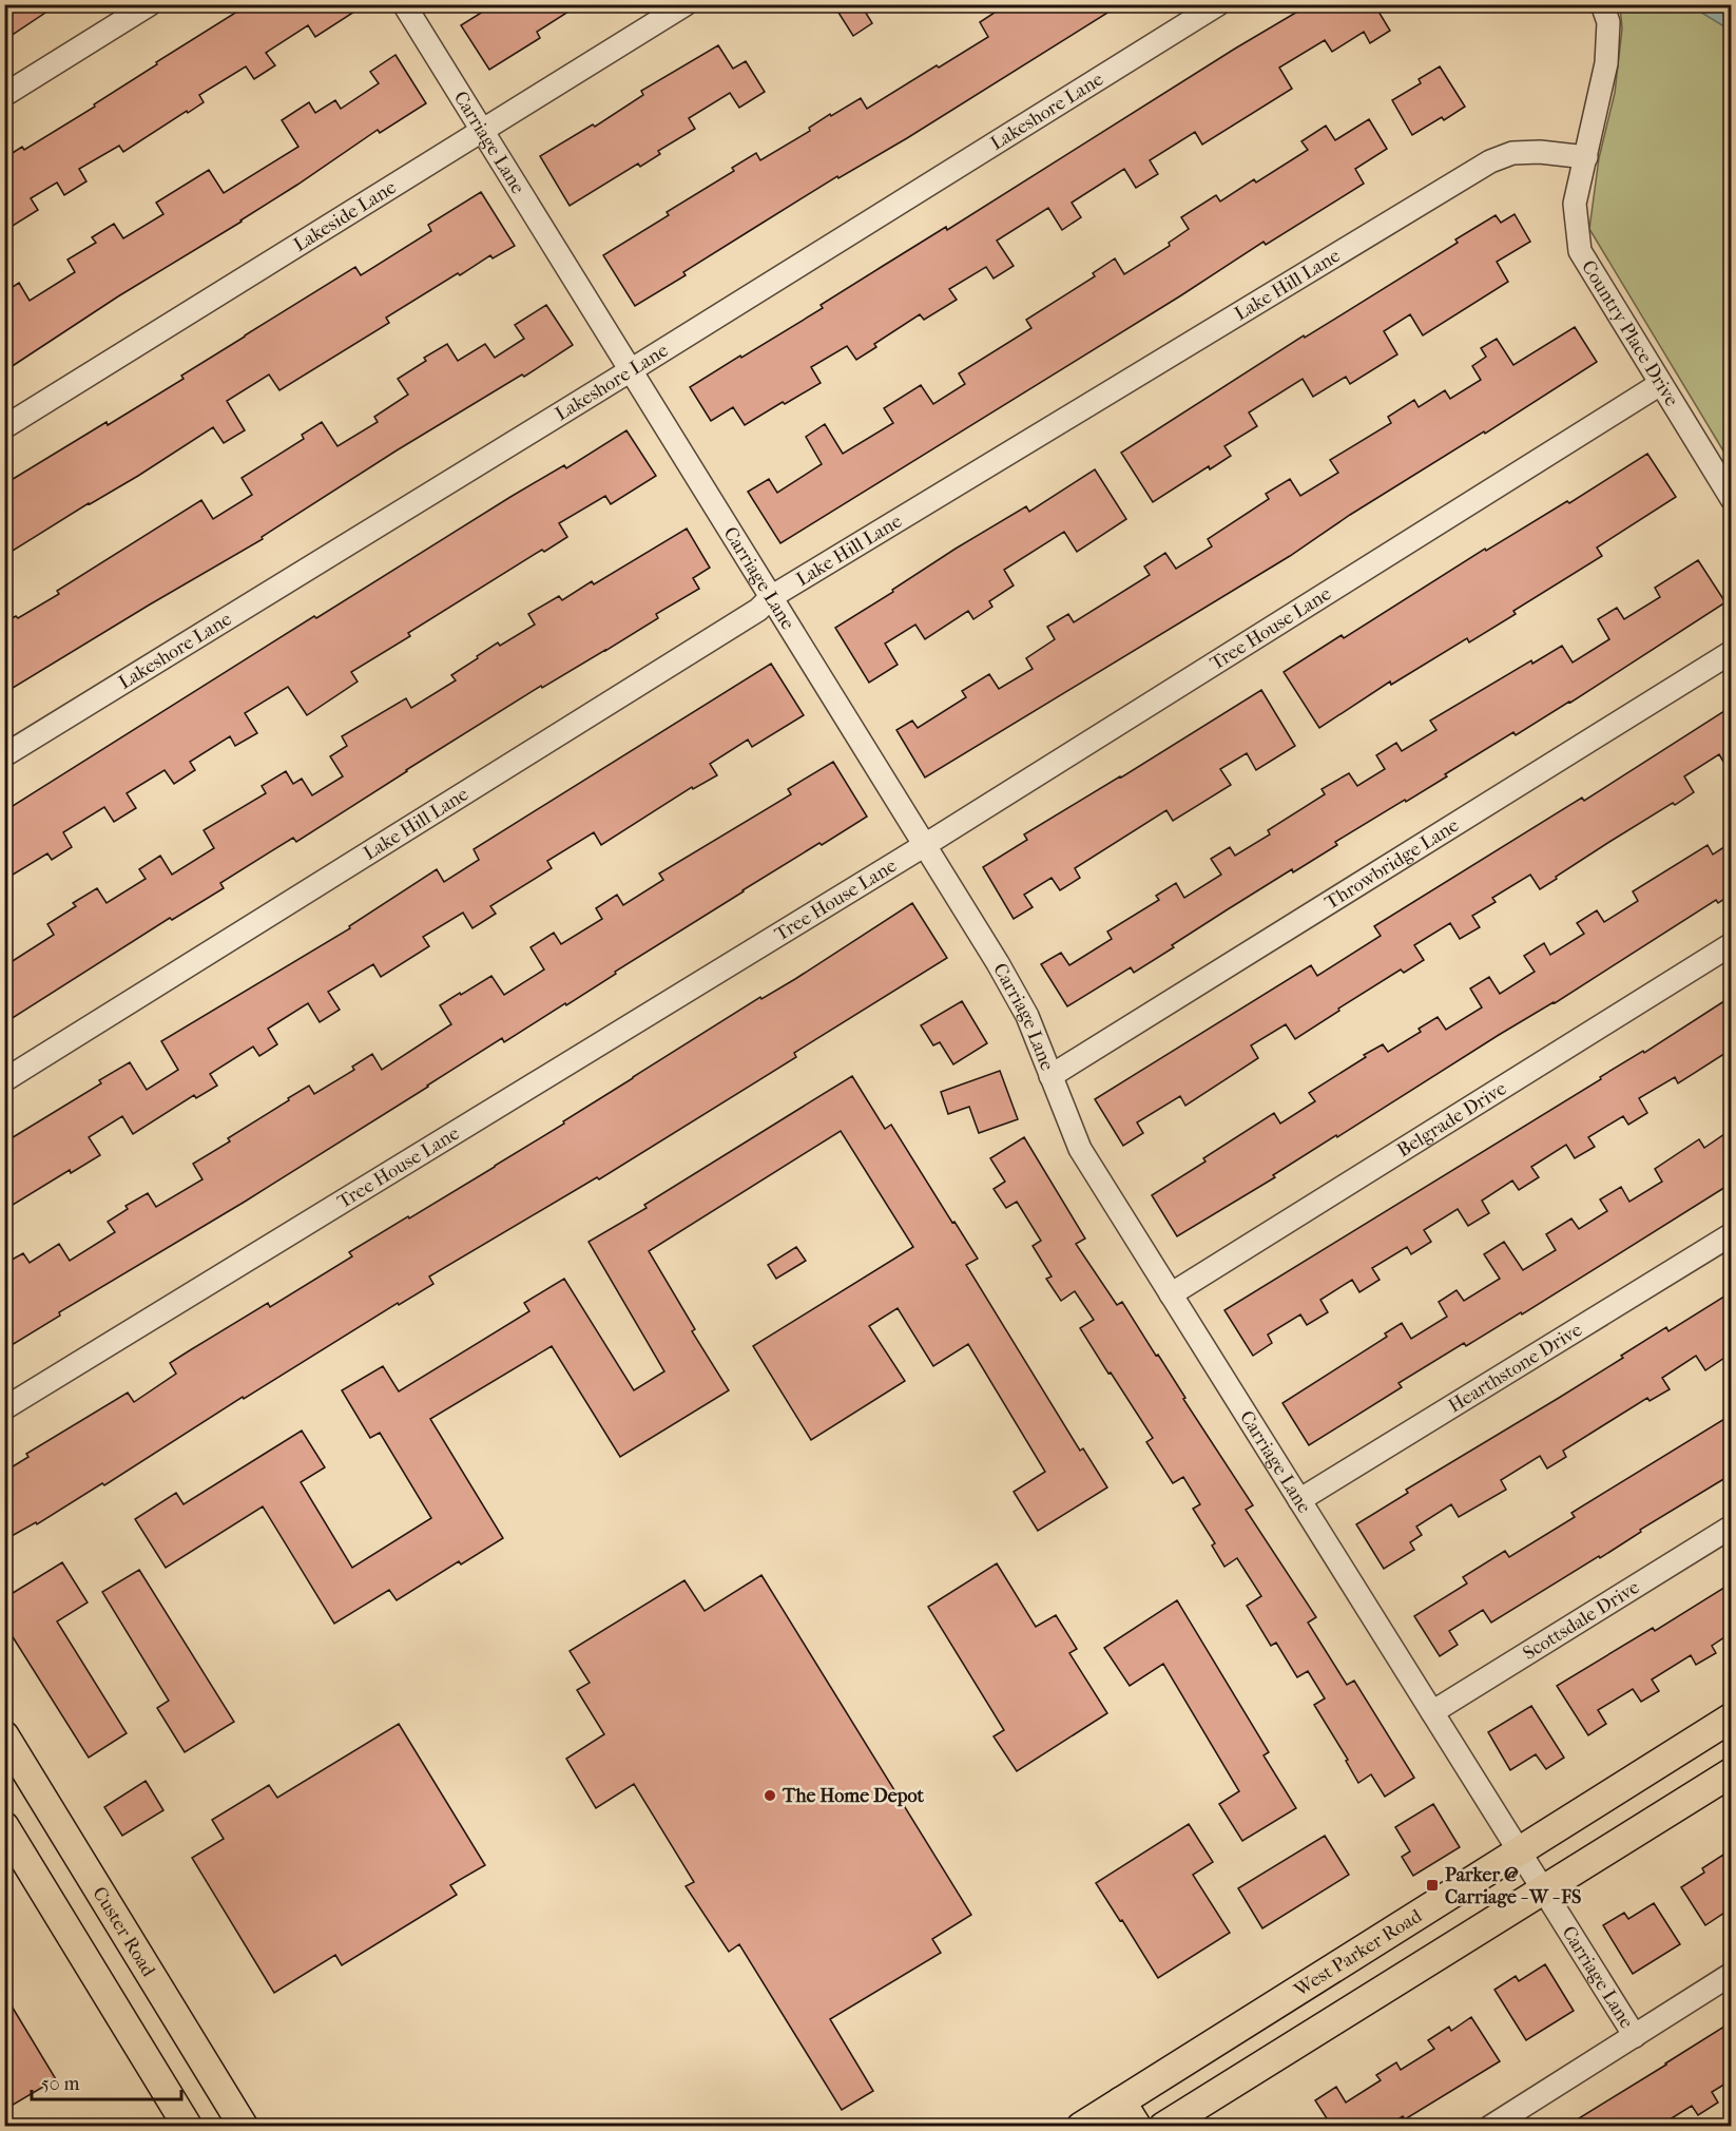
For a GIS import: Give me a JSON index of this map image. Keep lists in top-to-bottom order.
{
  "streets": {
    "main road": ["Custer Road", "West Parker Road"],
    "street": [
      "Lakeshore Lane",
      "Carriage Lane",
      "Lakeside Lane",
      "Lake Hill Lane",
      "Country Place Drive",
      "Tree House Lane",
      "Throwbridge Lane",
      "Belgrade Drive",
      "Hearthstone Drive",
      "Scottsdale Drive"
    ]
  },
  "crossings": [
    ["Lakeshore Lane", "Carriage Lane"],
    ["Carriage Lane", "Lakeside Lane"],
    ["Carriage Lane", "Lake Hill Lane"],
    ["Carriage Lane", "Tree House Lane"],
    ["Carriage Lane", "Throwbridge Lane"],
    ["Carriage Lane", "Belgrade Drive"],
    ["Carriage Lane", "Hearthstone Drive"],
    ["Carriage Lane", "Scottsdale Drive"],
    ["Carriage Lane", "West Parker Road"],
    ["Lake Hill Lane", "Country Place Drive"],
    ["Country Place Drive", "Tree House Lane"]
  ],
  "places": {
    "other": ["The Home Depot"],
    "transit": ["Parker @ Carriage - W - FS"]
  },
  "scale_bar": "50 m"
}
